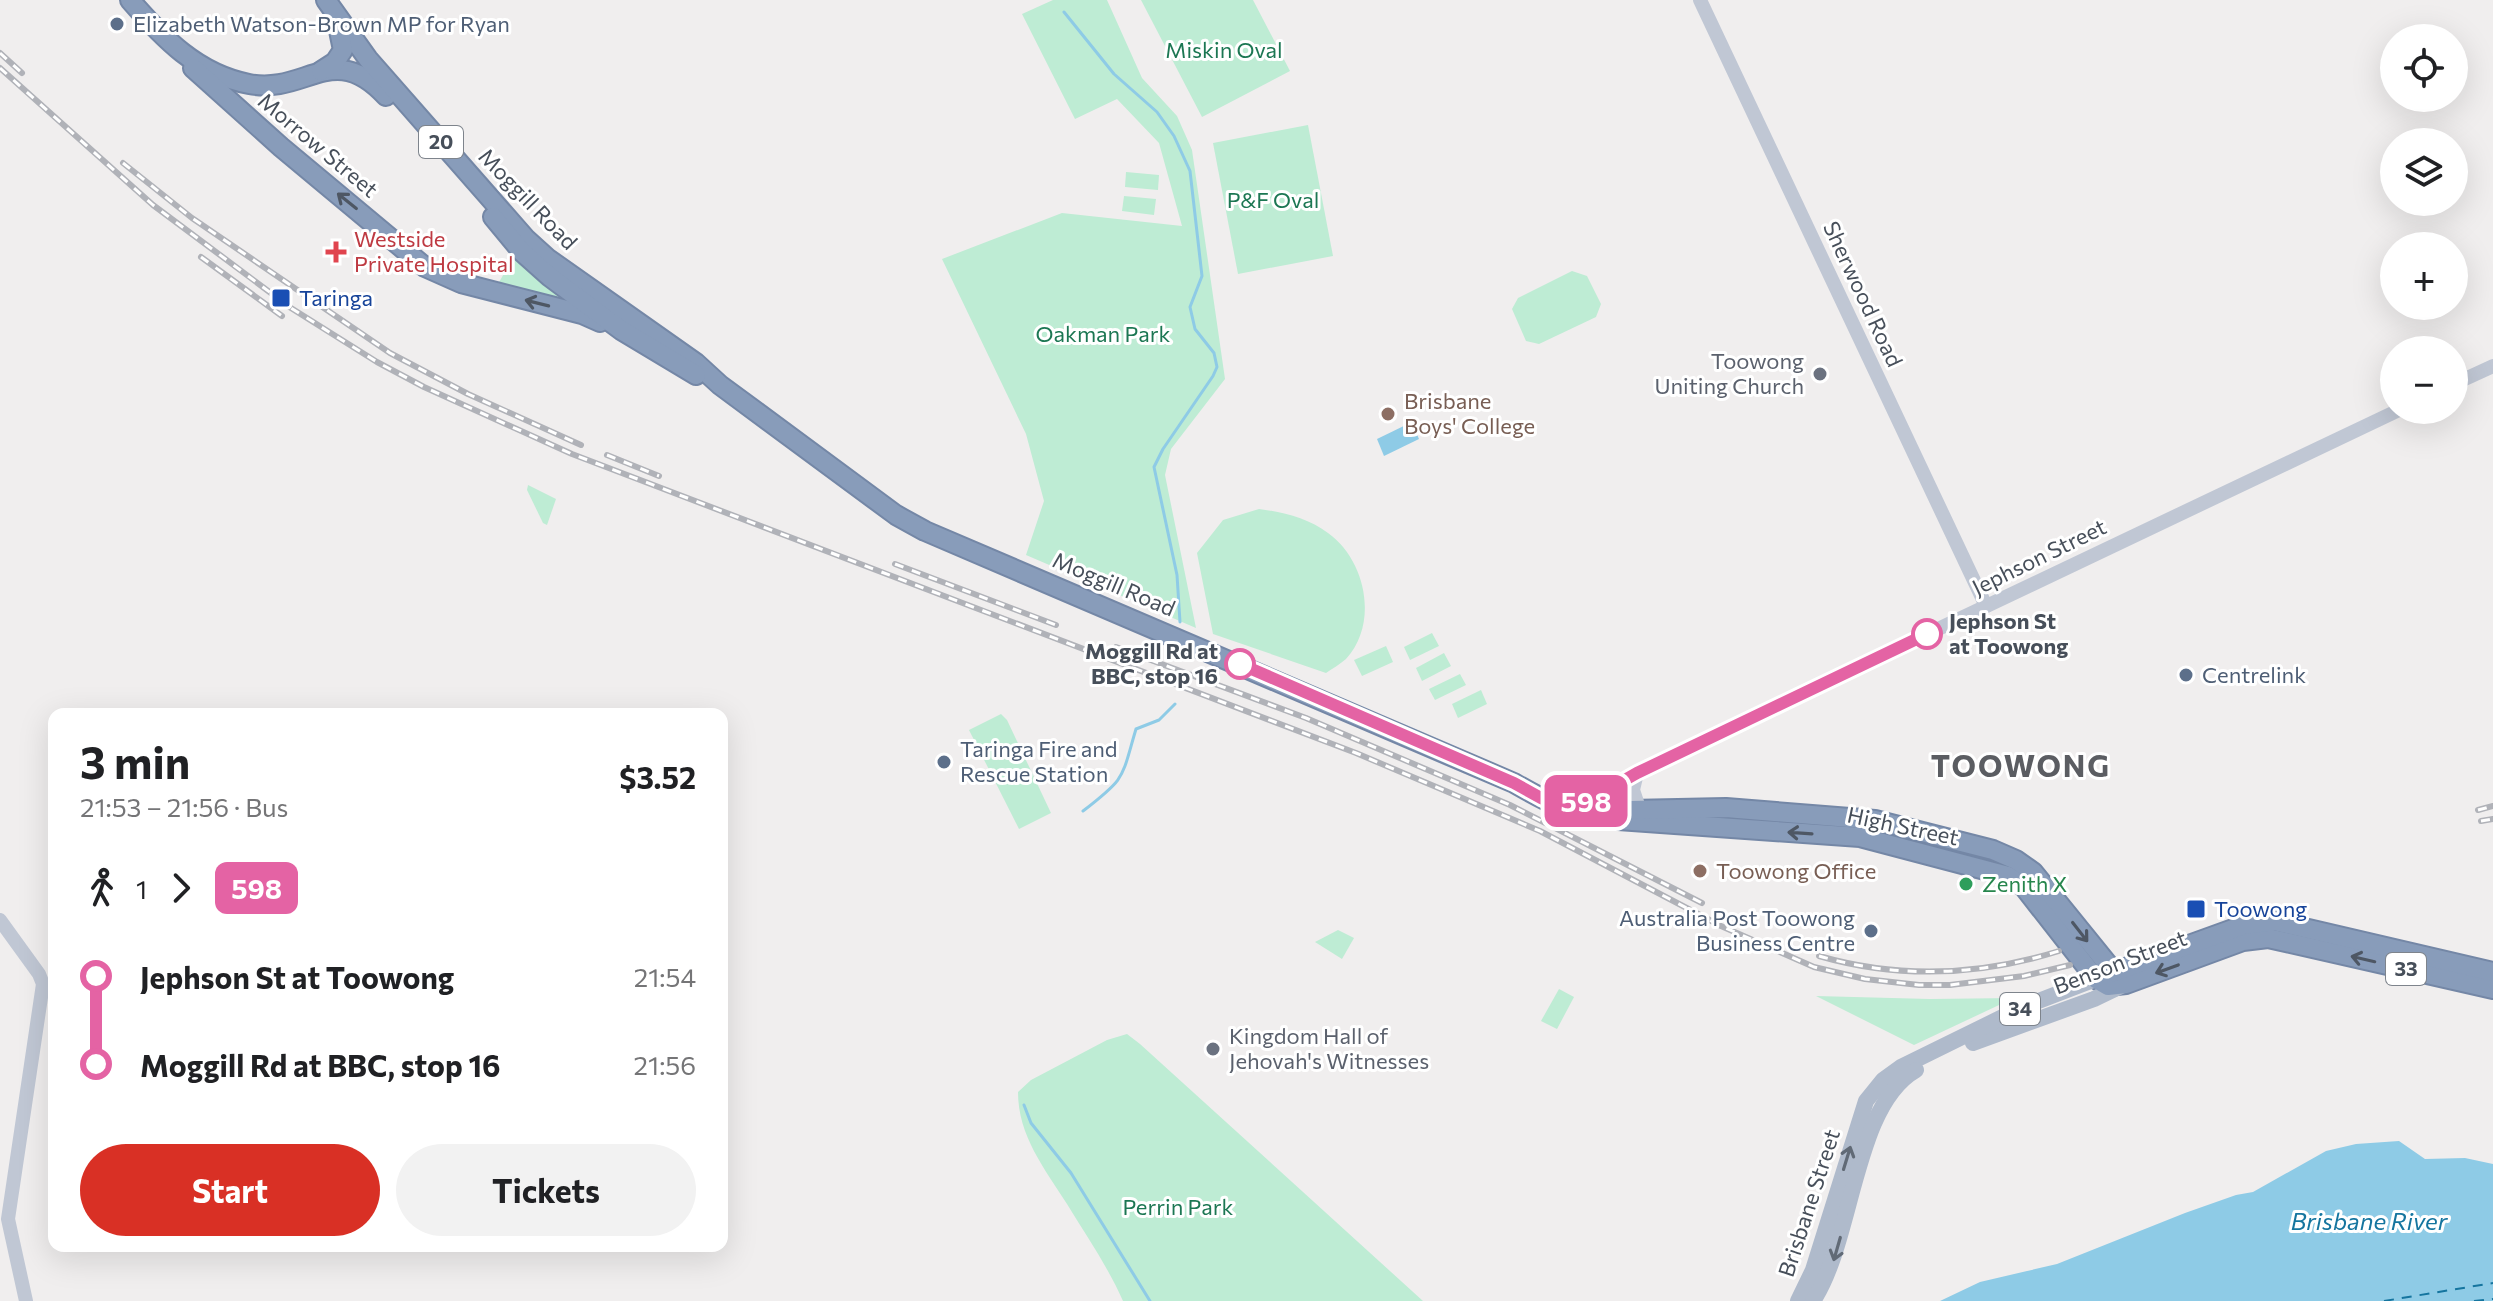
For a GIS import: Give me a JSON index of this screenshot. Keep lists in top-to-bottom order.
{
  "streets": {
    "highway": [
      "20",
      "Morrow Street",
      "Moggill Road",
      "High Street",
      "Benson Street",
      "33"
    ],
    "main road": [
      "Sherwood Road",
      "Jephson Street",
      "34",
      "Brisbane Street"
    ]
  },
  "crossings": [
    ["Morrow Street", "Moggill Road"],
    ["Moggill Road", "Jephson Street"],
    ["Moggill Road", "High Street"],
    ["Sherwood Road", "Jephson Street"],
    ["Jephson Street", "High Street"],
    ["High Street", "Benson Street"],
    ["Benson Street", "33"],
    ["Benson Street", "Brisbane Street"]
  ],
  "one_way": ["Morrow Street"],
  "districts": ["TOOWONG"],
  "water": ["Brisbane River"],
  "parks": [
    "Miskin Oval",
    "P&F Oval",
    "Oakman Park",
    "Perrin Park"
  ],
  "places": {
    "other": [
      "Elizabeth Watson-Brown MP for Ryan",
      "Toowong Uniting Church",
      "Brisbane Boys' College",
      "Jephson St at Toowong",
      "Moggill Rd at BBC, stop 16",
      "Centrelink",
      "Taringa Fire and Rescue Station",
      "Toowong Office",
      "Zenith X",
      "Australia Post Toowong Business Centre",
      "Kingdom Hall of Jehovah's Witnesses"
    ],
    "health": ["Westside Private Hospital"],
    "transit": ["Taringa", "Toowong"]
  },
  "lines": ["bus line 598"],
  "page": {
    "on_map": "598",
    "map_buttons": ["+", "−"],
    "heading": ["3 min", "21:53 – 21:56 · Bus", "$3.52"],
    "legs": ["1", "598"],
    "list": [
      {
        "name": "Jephson St at Toowong",
        "value": "21:54"
      },
      {
        "name": "Moggill Rd at BBC, stop 16",
        "value": "21:56"
      }
    ],
    "buttons": ["Start", "Tickets"]
  }
}
